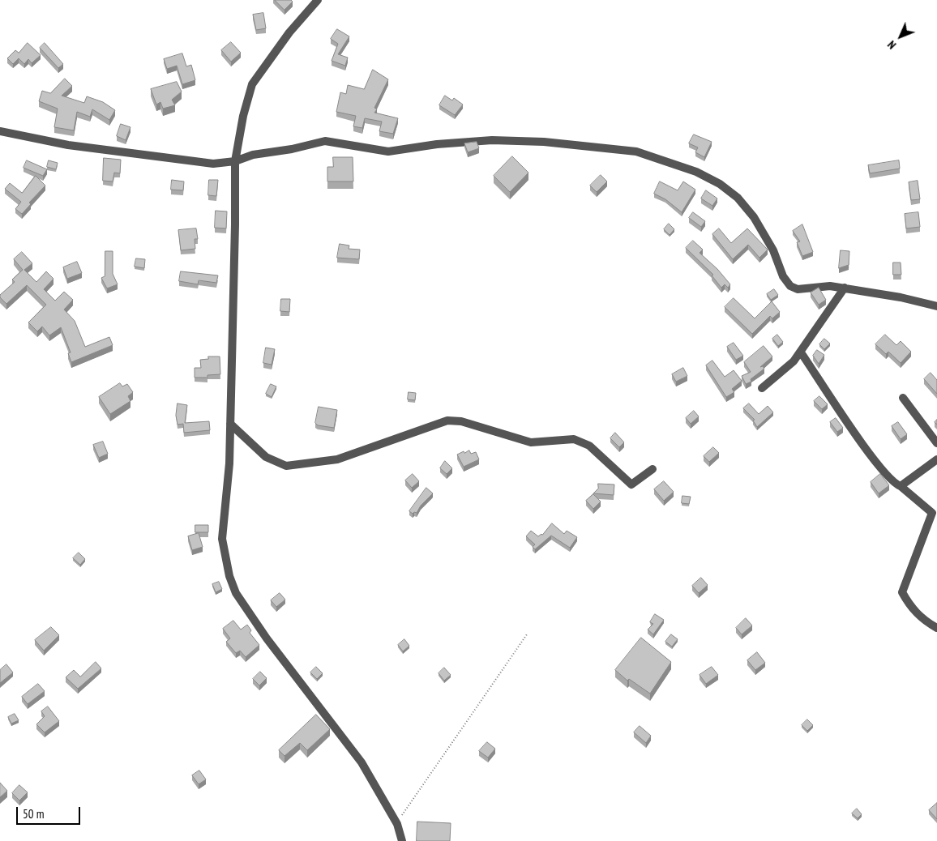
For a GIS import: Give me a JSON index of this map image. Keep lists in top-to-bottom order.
{
  "scale_bar": "50 m",
  "north": "bottom left"
}
